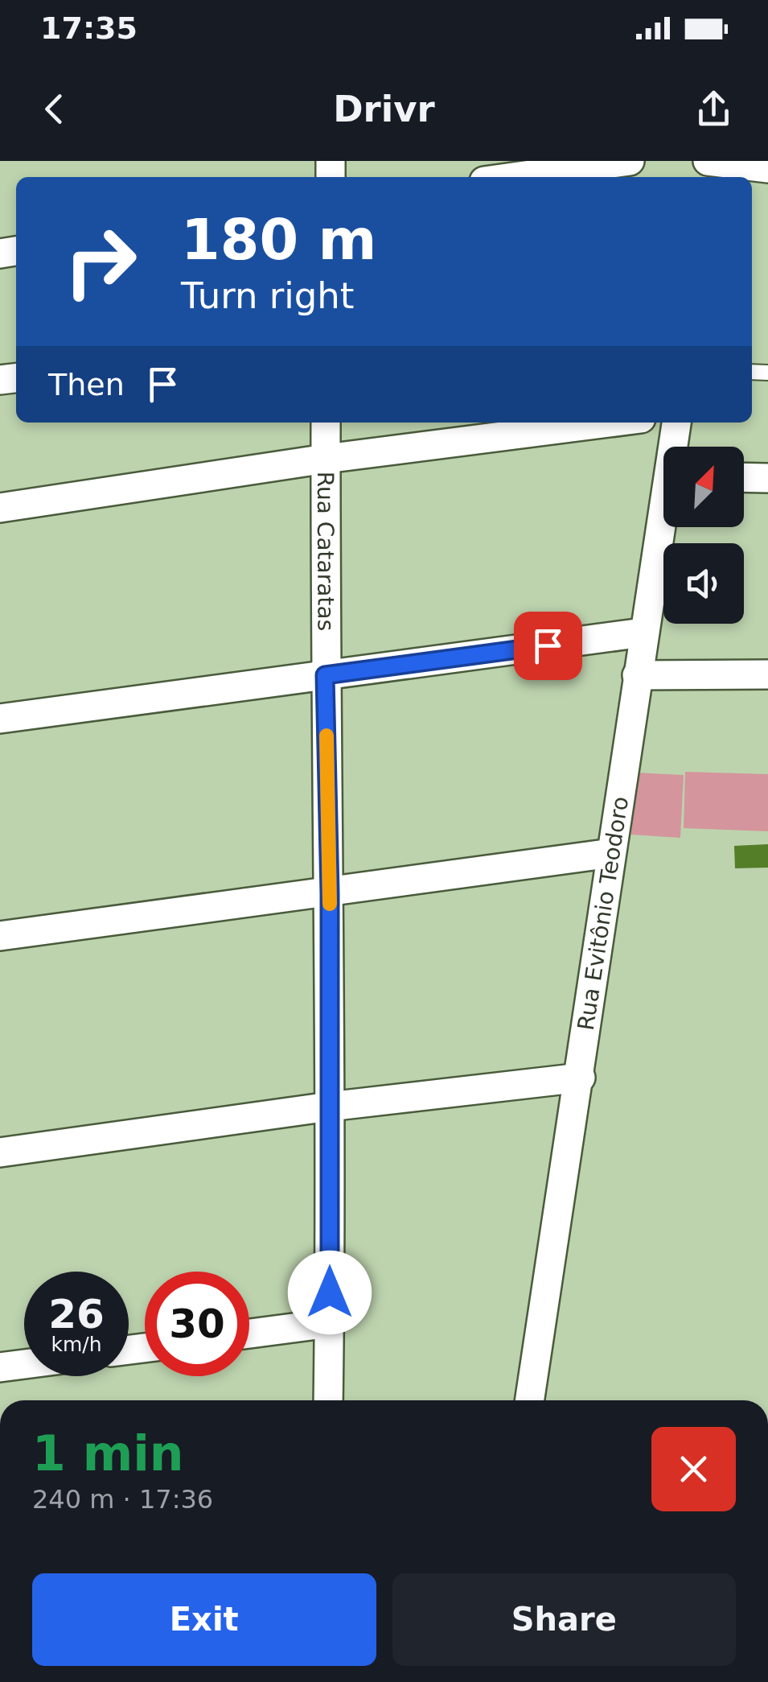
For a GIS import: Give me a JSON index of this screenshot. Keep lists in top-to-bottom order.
{
  "streets": {
    "street": ["Rua Cataratas", "Rua Evitônio Teodoro"]
  },
  "north": "top right",
  "page": {
    "status": "17:35",
    "header": "Drivr",
    "turn": ["180 m", "Turn right"],
    "then": "Then",
    "speed": "26 km/h",
    "limit": "30",
    "heading": ["1 min", "240 m · 17:36"],
    "buttons": ["Exit", "Share"]
  }
}
